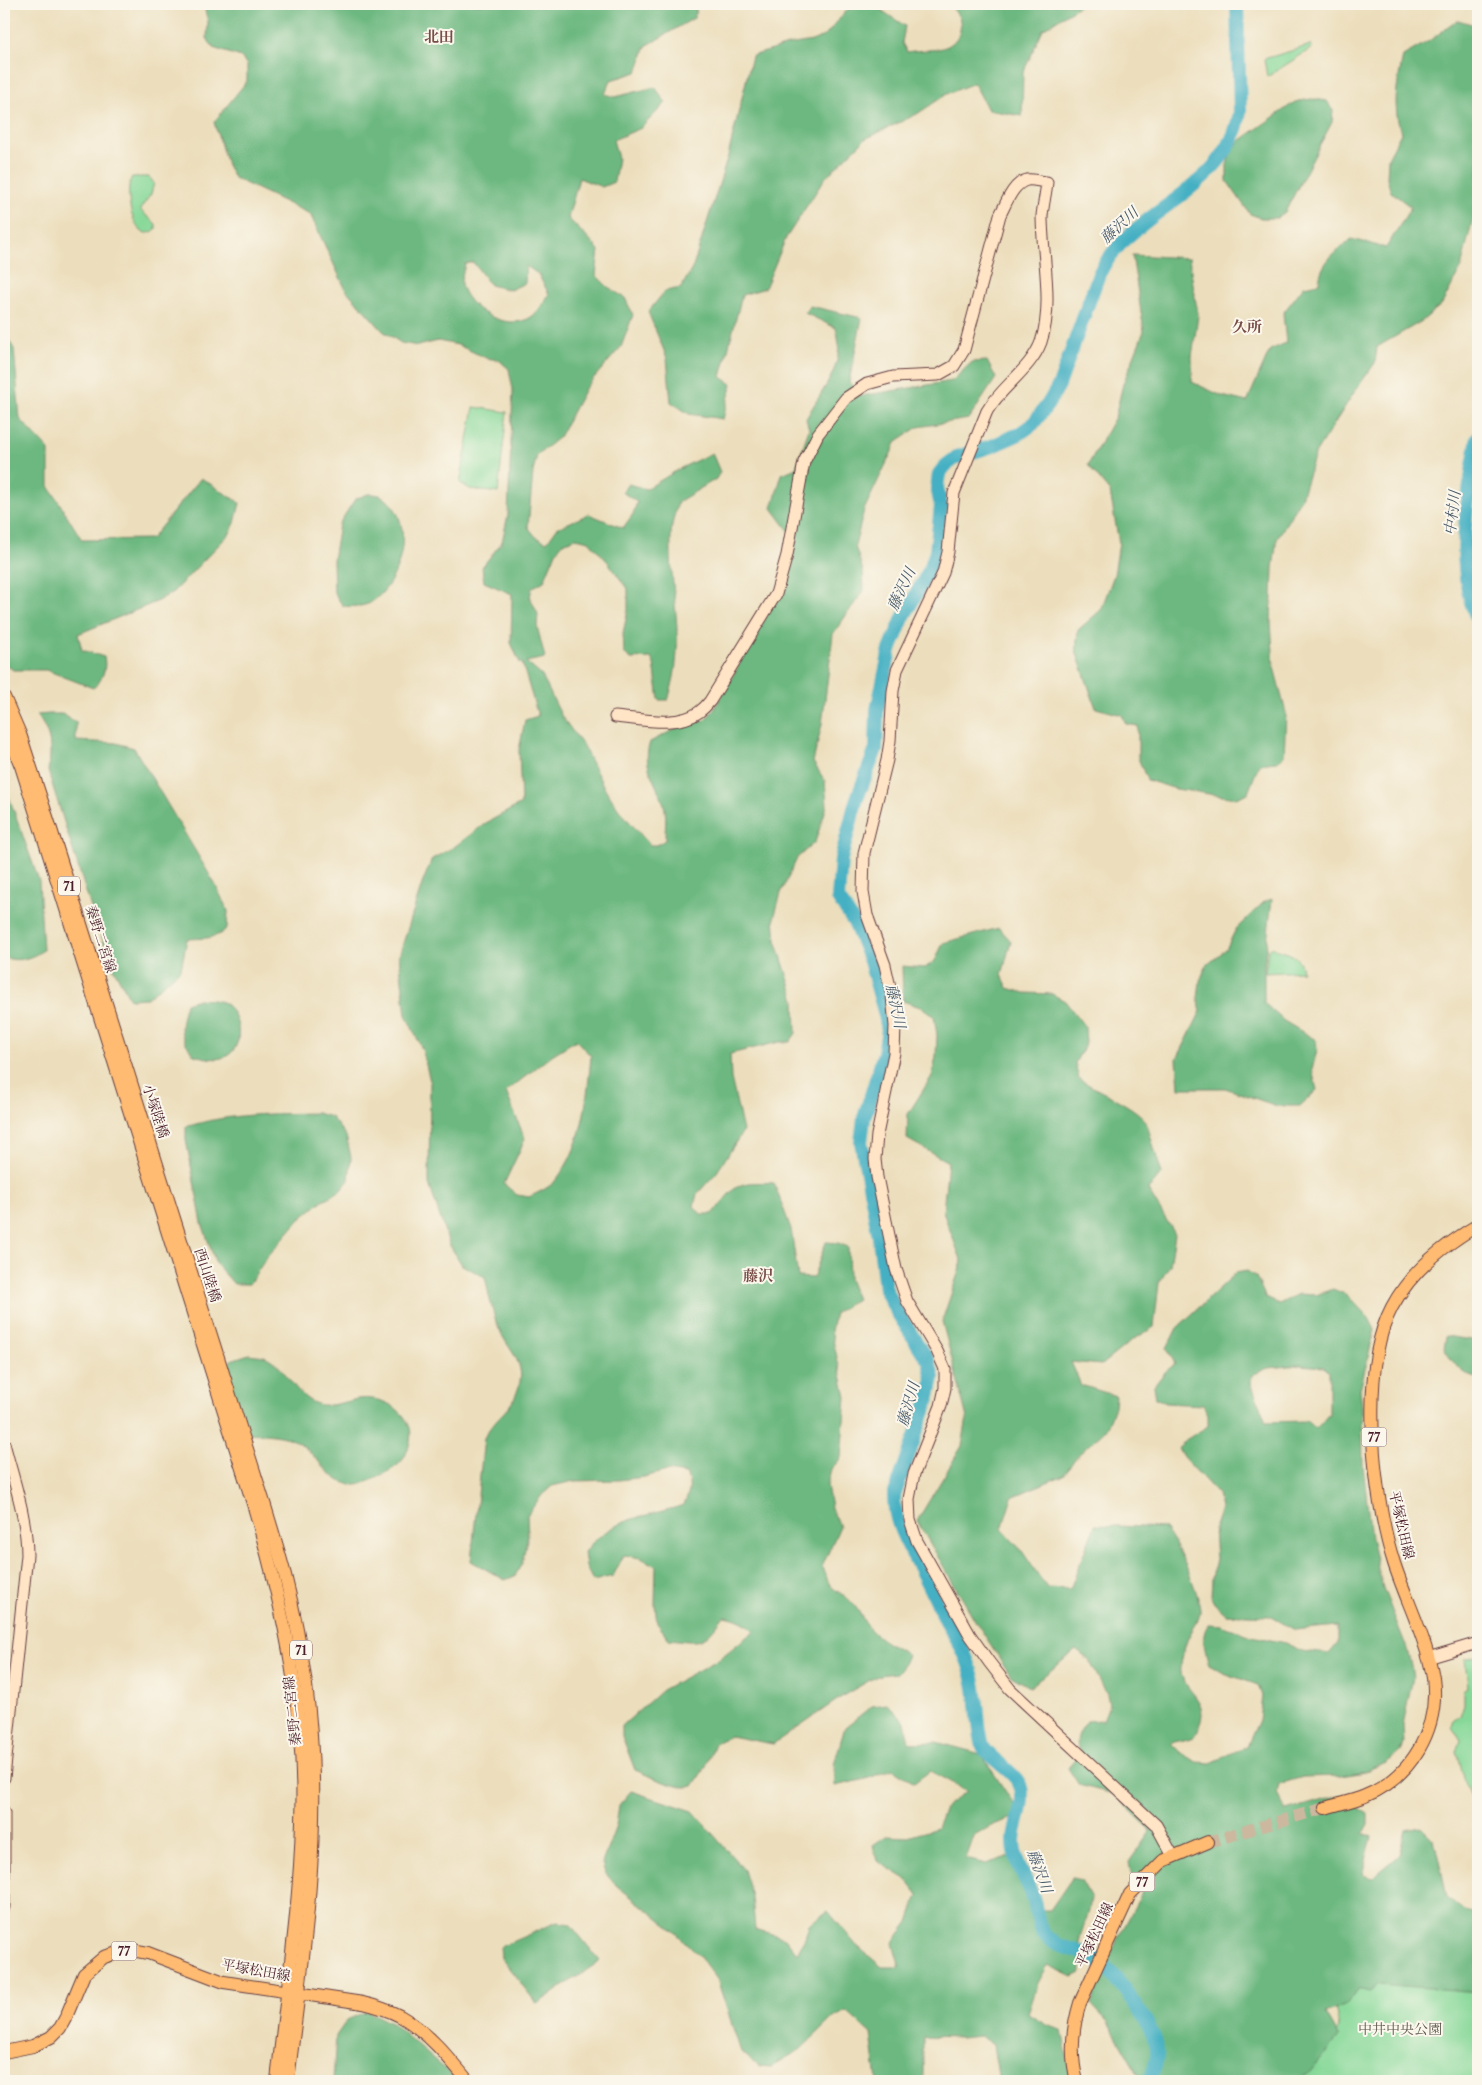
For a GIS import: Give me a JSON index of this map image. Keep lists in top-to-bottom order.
{
  "streets": {
    "main road": [
      "71",
      "秦野二宮線",
      "小塚陸橋",
      "西山陸橋",
      "77",
      "平塚松田線"
    ]
  },
  "crossings": [
    ["71", "秦野二宮線"],
    ["秦野二宮線", "小塚陸橋"],
    ["秦野二宮線", "西山陸橋"],
    ["秦野二宮線", "平塚松田線"],
    ["小塚陸橋", "西山陸橋"]
  ],
  "districts": ["北田", "久所", "藤沢"],
  "water": ["藤沢川", "中村川"],
  "parks": ["中井中央公園"]
}
